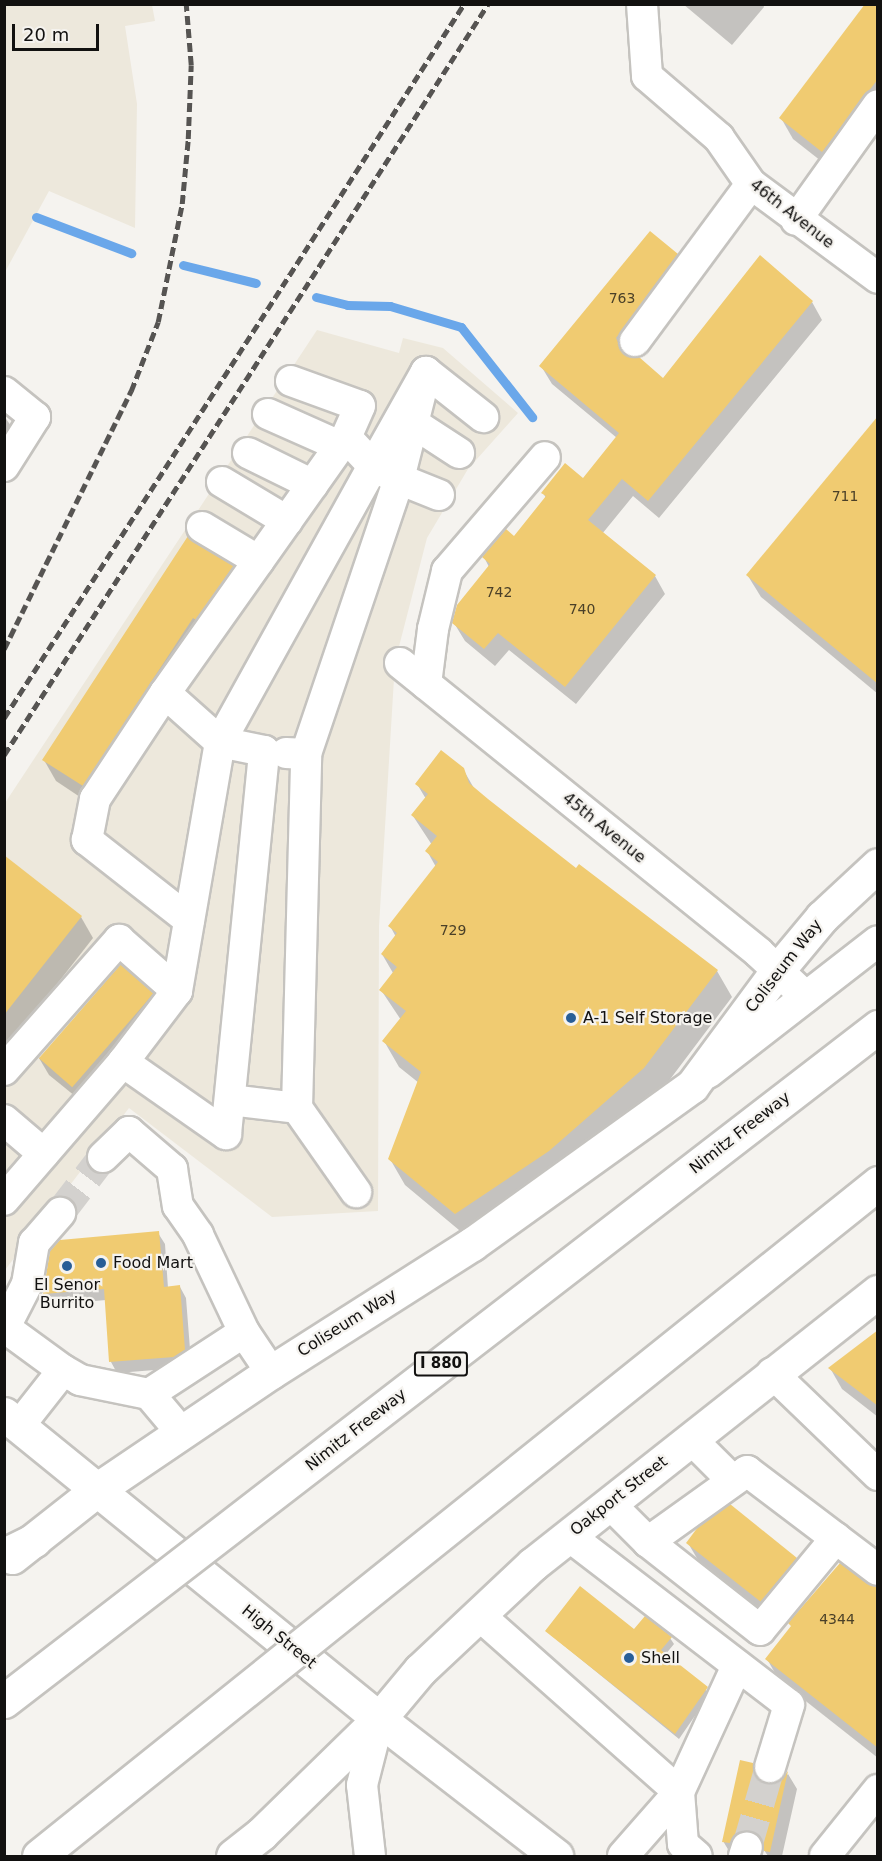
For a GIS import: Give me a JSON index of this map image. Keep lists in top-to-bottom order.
{
  "streets": {
    "main road": [
      "Coliseum Way",
      "Nimitz Freeway",
      "I 880",
      "Oakport Street",
      "High Street"
    ],
    "street": ["46th Avenue", "45th Avenue"]
  },
  "crossings": [
    ["45th Avenue", "Coliseum Way"],
    ["Coliseum Way", "High Street"],
    ["Oakport Street", "High Street"]
  ],
  "places": [
    "A-1 Self Storage",
    "Food Mart",
    "El Senor Burrito",
    "Shell"
  ],
  "house_numbers": [
    "763",
    "711",
    "742",
    "740",
    "729",
    "4344"
  ],
  "scale_bar": "20 m"
}
